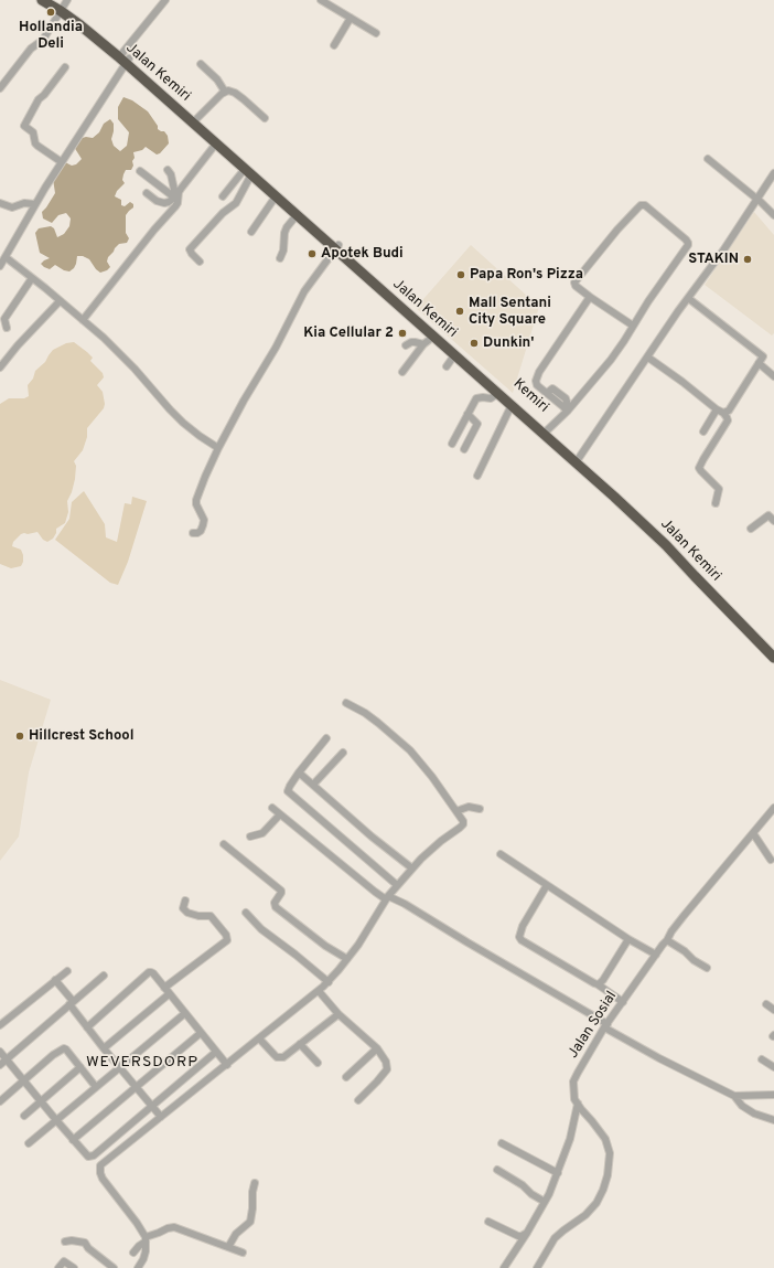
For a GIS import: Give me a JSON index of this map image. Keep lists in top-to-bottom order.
{
  "streets": {
    "highway": ["Jalan Kemiri", "Kemiri"],
    "street": ["Jalan Sosial"]
  },
  "crossings": [
    ["Jalan Kemiri", "Kemiri"]
  ],
  "districts": ["WEVERSDORP"],
  "places": [
    "Hollandia Deli",
    "Apotek Budi",
    "STAKIN",
    "Papa Ron's Pizza",
    "Mall Sentani City Square",
    "Kia Cellular 2",
    "Dunkin'",
    "Hillcrest School"
  ]
}
